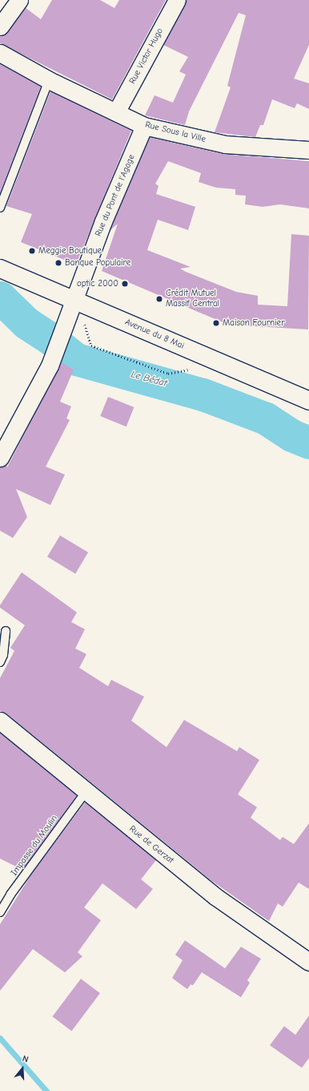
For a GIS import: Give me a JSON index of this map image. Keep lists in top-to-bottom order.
{
  "streets": {
    "street": [
      "Rue Victor Hugo",
      "Rue Sous la Ville",
      "Rue du Pont de l'Agage",
      "Avenue du 8 Mai",
      "Rue de Gerzat"
    ],
    "lane": ["Impasse du Moulin"]
  },
  "crossings": [
    ["Rue Victor Hugo", "Rue Sous la Ville"],
    ["Rue Sous la Ville", "Rue du Pont de l'Agage"],
    ["Rue du Pont de l'Agage", "Avenue du 8 Mai"],
    ["Rue de Gerzat", "Impasse du Moulin"]
  ],
  "water": ["Le Bédat"],
  "places": [
    "Meggie Boutique",
    "Banque Populaire",
    "optic 2000",
    "Crédit Mutuel Massif Central",
    "Maison Fournier"
  ],
  "north": "top"
}
